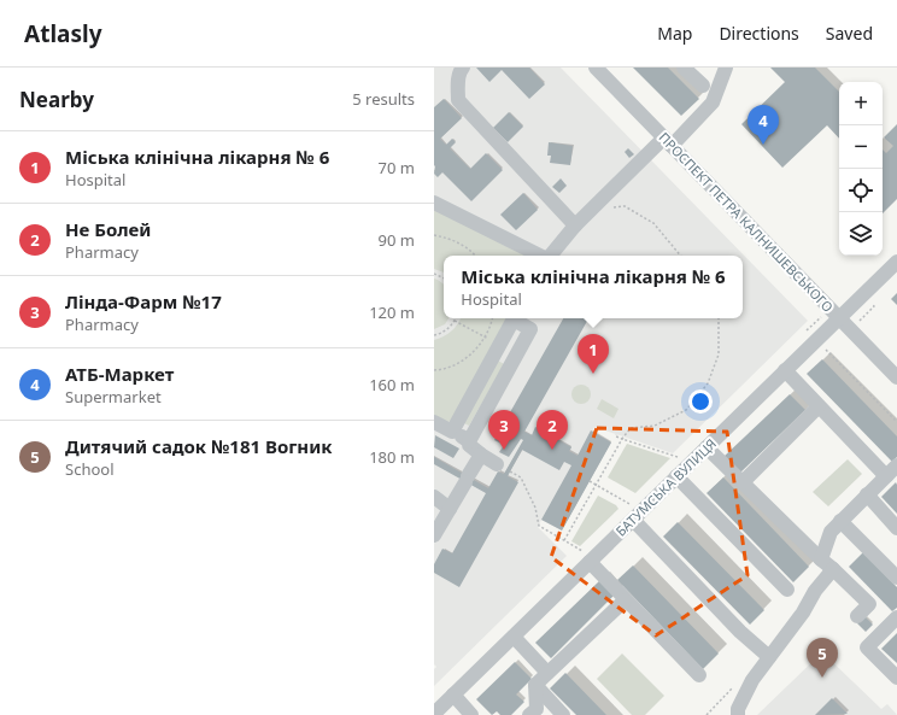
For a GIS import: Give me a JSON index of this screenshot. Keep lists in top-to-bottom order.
{
  "streets": {
    "street": ["ПРОСПЕКТ ПЕТРА КАЛНИШЕВСЬКОГО", "БАТУМСЬКА ВУЛИЦЯ"]
  },
  "crossings": [
    ["ПРОСПЕКТ ПЕТРА КАЛНИШЕВСЬКОГО", "БАТУМСЬКА ВУЛИЦЯ"]
  ],
  "page": {
    "header": "Atlasly",
    "nav": ["Map", "Directions", "Saved"],
    "heading": ["Nearby", "5 results"],
    "map_buttons": ["+", "−"],
    "pins": [
      "4",
      "1",
      "2",
      "3",
      "5"
    ],
    "list": [
      {
        "mark": "1",
        "name": "Міська клінічна лікарня № 6",
        "note": "Hospital",
        "value": "70 m"
      },
      {
        "mark": "2",
        "name": "Не Болей",
        "note": "Pharmacy",
        "value": "90 m"
      },
      {
        "mark": "3",
        "name": "Лінда-Фарм №17",
        "note": "Pharmacy",
        "value": "120 m"
      },
      {
        "mark": "4",
        "name": "АТБ-Маркет",
        "note": "Supermarket",
        "value": "160 m"
      },
      {
        "mark": "5",
        "name": "Дитячий садок №181 Вогник",
        "note": "School",
        "value": "180 m"
      }
    ],
    "popup": ["Міська клінічна лікарня № 6", "Hospital"]
  }
}
